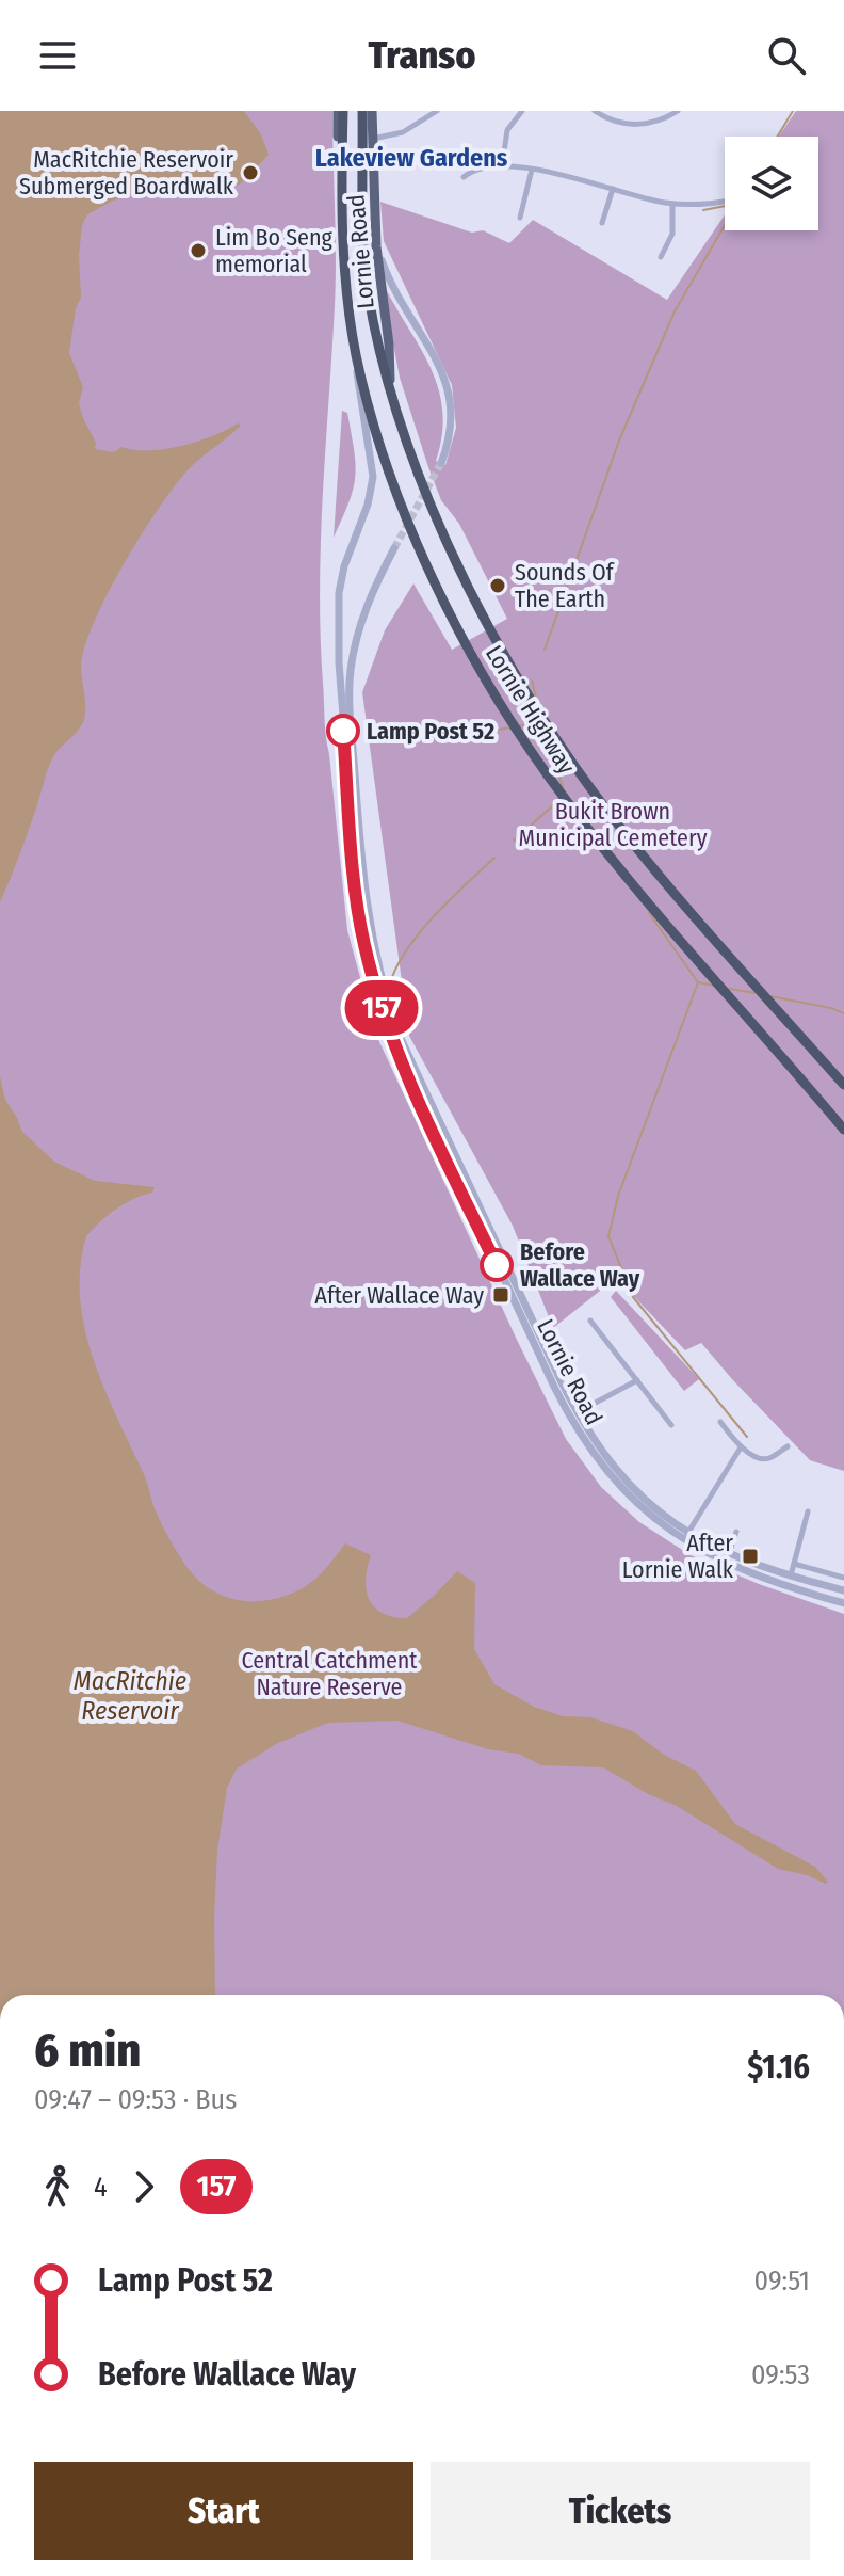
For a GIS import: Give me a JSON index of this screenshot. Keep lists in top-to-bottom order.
{
  "streets": {
    "highway": ["Lornie Road", "Lornie Highway"]
  },
  "crossings": [
    ["Lornie Road", "Lornie Highway"]
  ],
  "districts": ["Lakeview Gardens"],
  "water": ["MacRitchie Reservoir"],
  "parks": ["Bukit Brown Municipal Cemetery", "Central Catchment Nature Reserve"],
  "places": {
    "other": [
      "MacRitchie Reservoir Submerged Boardwalk",
      "Lim Bo Seng memorial",
      "Sounds Of The Earth",
      "Lamp Post 52",
      "Before Wallace Way"
    ],
    "transit": ["After Wallace Way", "After Lornie Walk"]
  },
  "lines": ["bus line 157"],
  "page": {
    "header": "Transo",
    "on_map": "157",
    "heading": ["6 min", "09:47 – 09:53 · Bus", "$1.16"],
    "legs": ["4", "157"],
    "list": [
      {
        "name": "Lamp Post 52",
        "value": "09:51"
      },
      {
        "name": "Before Wallace Way",
        "value": "09:53"
      }
    ],
    "buttons": ["Start", "Tickets"]
  }
}
